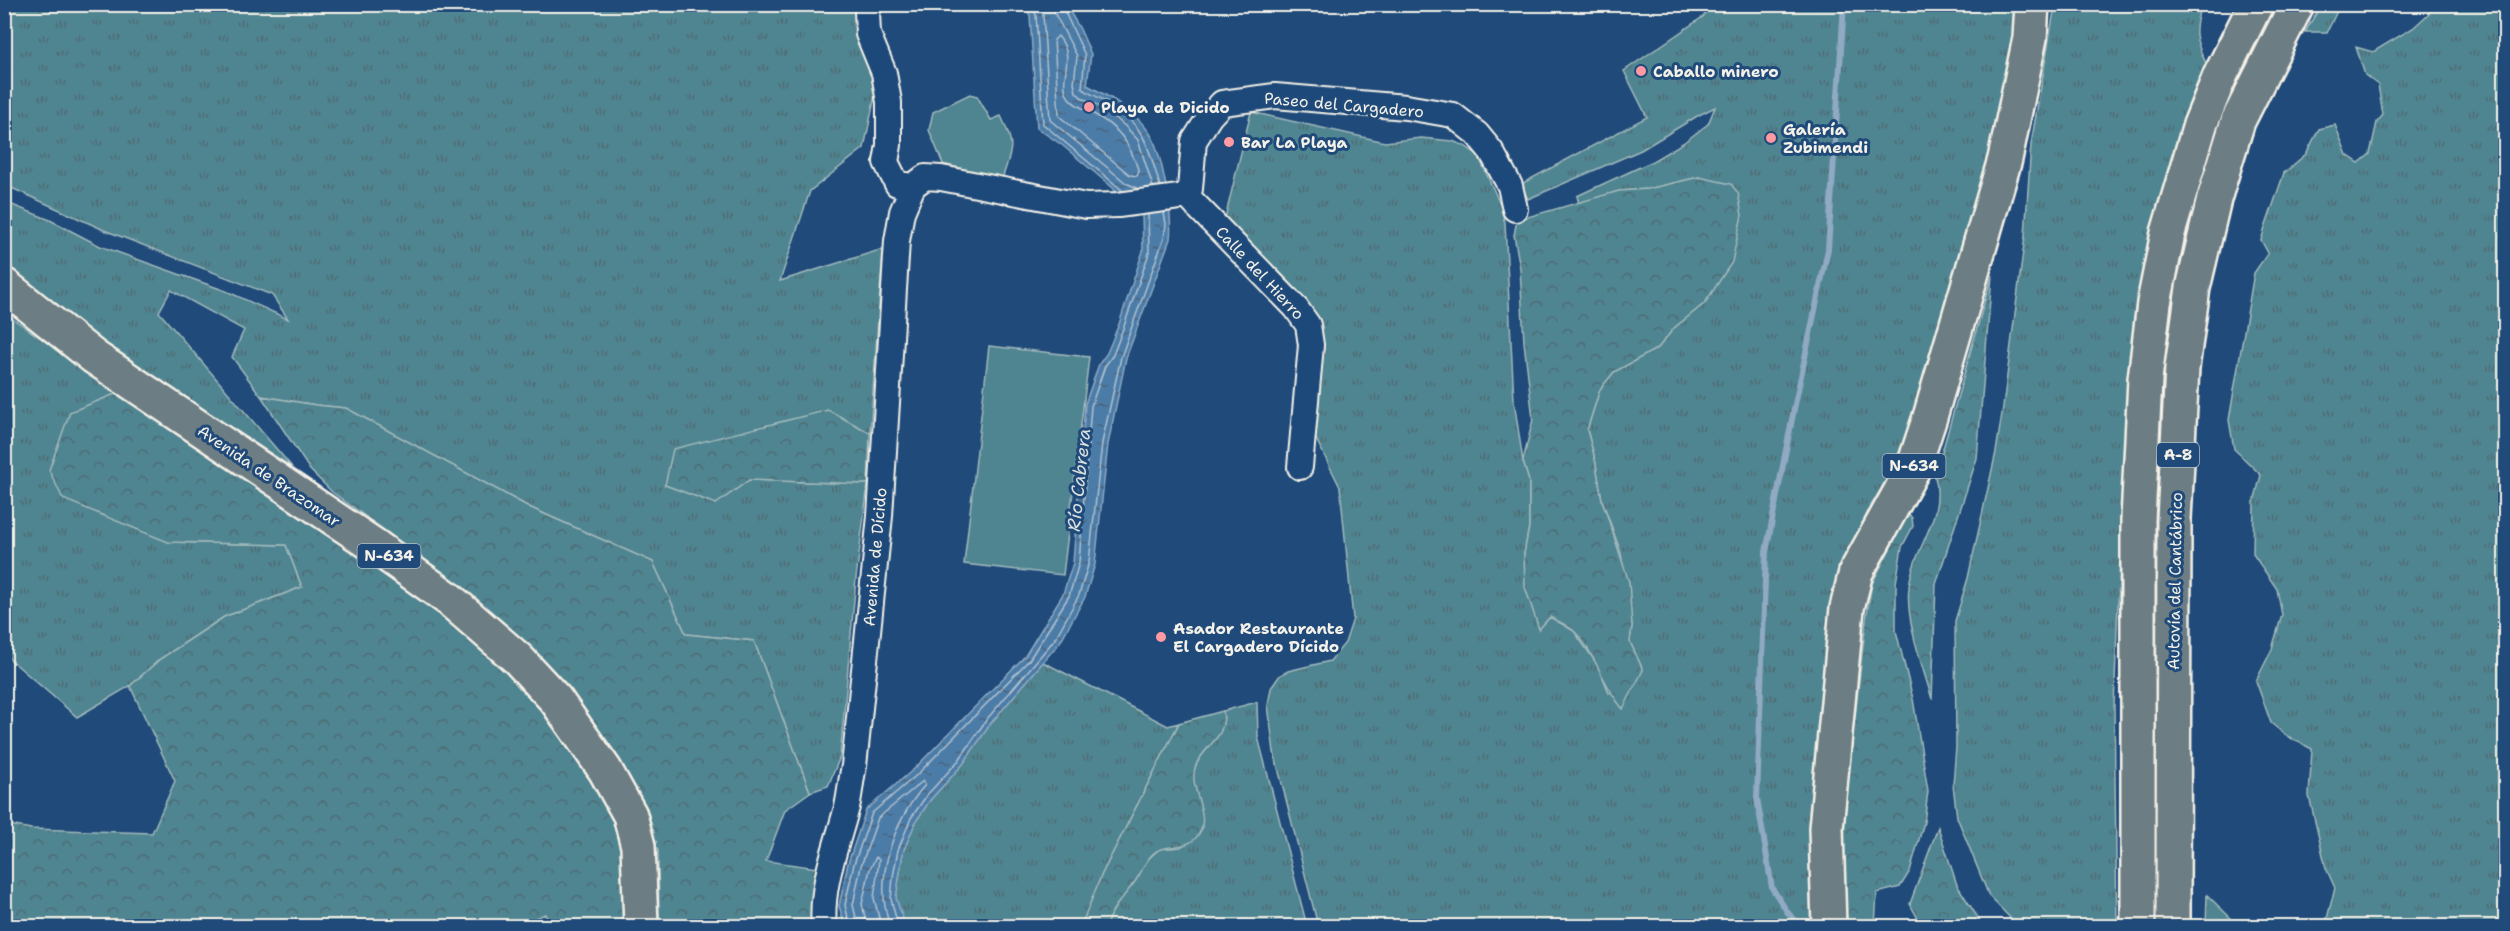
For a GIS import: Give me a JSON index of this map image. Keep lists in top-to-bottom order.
{
  "streets": {
    "highway": [
      "A-8",
      "N-634",
      "Avenida de Brazomar",
      "Autovía del Cantábrico"
    ],
    "street": ["Paseo del Cargadero", "Calle del Hierro", "Avenida de Dícido"]
  },
  "crossings": [
    ["Paseo del Cargadero", "Calle del Hierro"]
  ],
  "water": ["Río Cabrera"],
  "places": [
    "Caballo minero",
    "Playa de Dicido",
    "Galería Zubimendi",
    "Bar La Playa",
    "Asador Restaurante El Cargadero Dícido"
  ]
}
